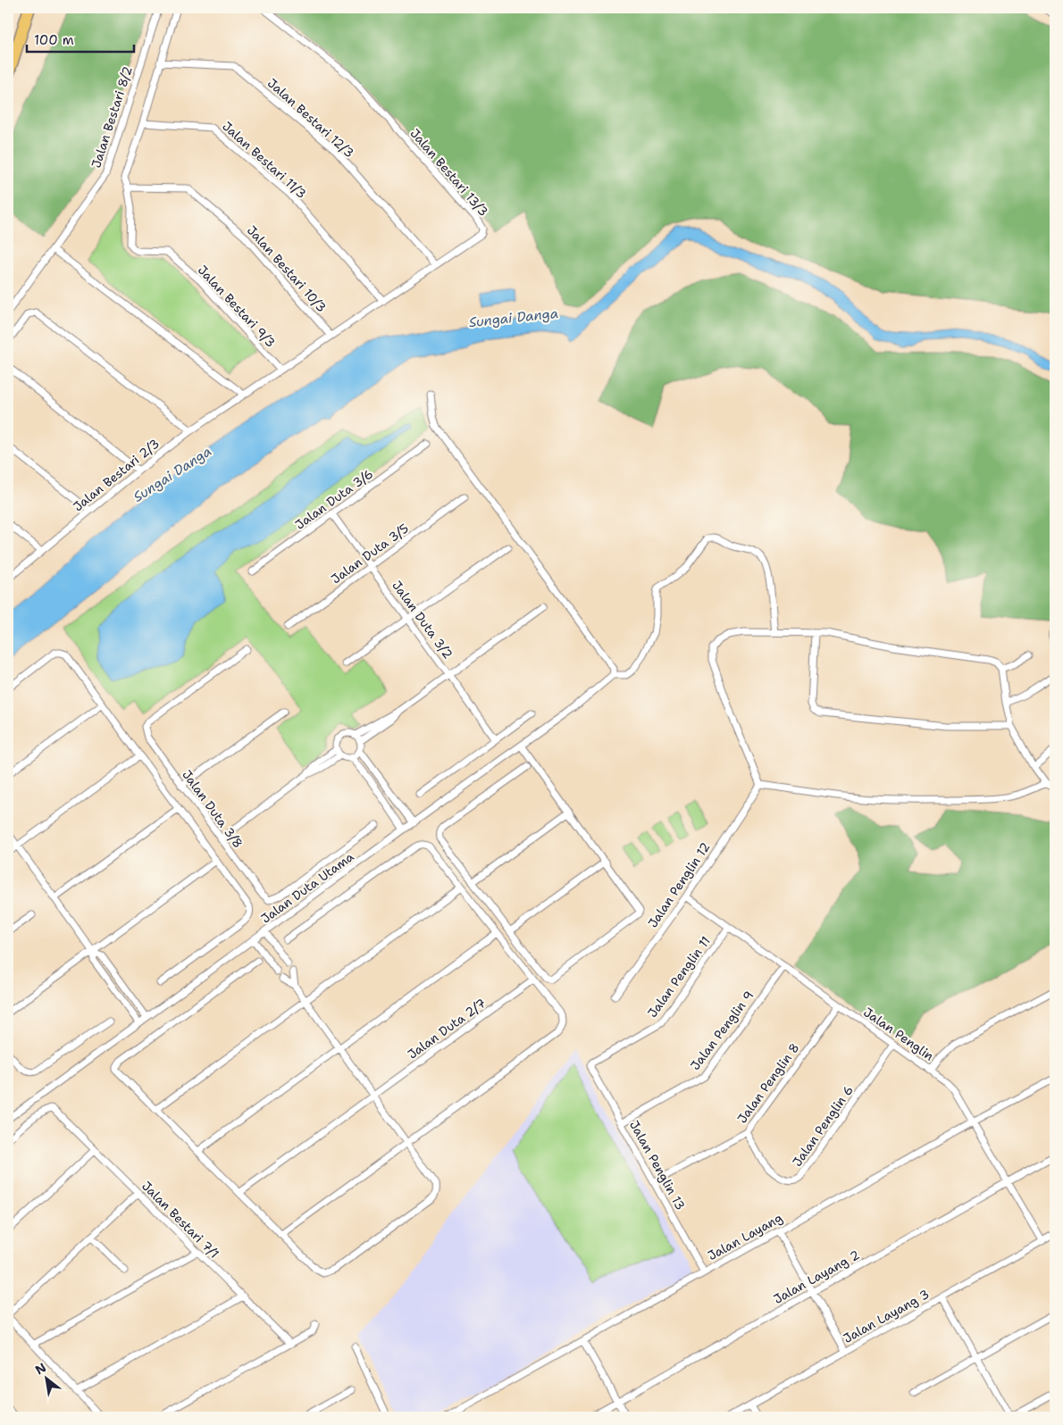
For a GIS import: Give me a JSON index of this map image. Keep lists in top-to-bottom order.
{
  "streets": {
    "street": [
      "Jalan Bestari 8/2",
      "Jalan Bestari 12/3",
      "Jalan Bestari 11/3",
      "Jalan Bestari 13/3",
      "Jalan Bestari 10/3",
      "Jalan Bestari 9/3",
      "Jalan Bestari 2/3",
      "Jalan Duta 3/6",
      "Jalan Duta 3/5",
      "Jalan Duta 3/2",
      "Jalan Duta 3/8",
      "Jalan Penglin 12",
      "Jalan Duta Utama",
      "Jalan Penglin 11",
      "Jalan Duta 2/7",
      "Jalan Penglin 9",
      "Jalan Penglin",
      "Jalan Penglin 8",
      "Jalan Penglin 6",
      "Jalan Penglin 13",
      "Jalan Bestari 7/1",
      "Jalan Layang",
      "Jalan Layang 2",
      "Jalan Layang 3"
    ]
  },
  "crossings": [
    ["Jalan Bestari 12/3", "Jalan Bestari 13/3"],
    ["Jalan Bestari 11/3", "Jalan Bestari 13/3"],
    ["Jalan Bestari 13/3", "Jalan Bestari 10/3"],
    ["Jalan Bestari 13/3", "Jalan Bestari 9/3"],
    ["Jalan Bestari 13/3", "Jalan Bestari 2/3"],
    ["Jalan Bestari 10/3", "Jalan Bestari 9/3"],
    ["Jalan Duta 3/6", "Jalan Duta 3/2"],
    ["Jalan Duta 3/5", "Jalan Duta 3/2"],
    ["Jalan Penglin 12", "Jalan Penglin"],
    ["Jalan Penglin 11", "Jalan Penglin"],
    ["Jalan Penglin 11", "Jalan Penglin 13"],
    ["Jalan Penglin 9", "Jalan Penglin"],
    ["Jalan Penglin 9", "Jalan Penglin 13"],
    ["Jalan Penglin", "Jalan Penglin 8"],
    ["Jalan Penglin", "Jalan Penglin 6"],
    ["Jalan Penglin", "Jalan Layang"],
    ["Jalan Penglin", "Jalan Layang 2"],
    ["Jalan Penglin", "Jalan Layang 3"],
    ["Jalan Penglin 8", "Jalan Penglin 6"],
    ["Jalan Penglin 8", "Jalan Penglin 13"],
    ["Jalan Penglin 13", "Jalan Layang"]
  ],
  "water": ["Sungai Danga"],
  "scale_bar": "100 m",
  "north": "top left"
}
